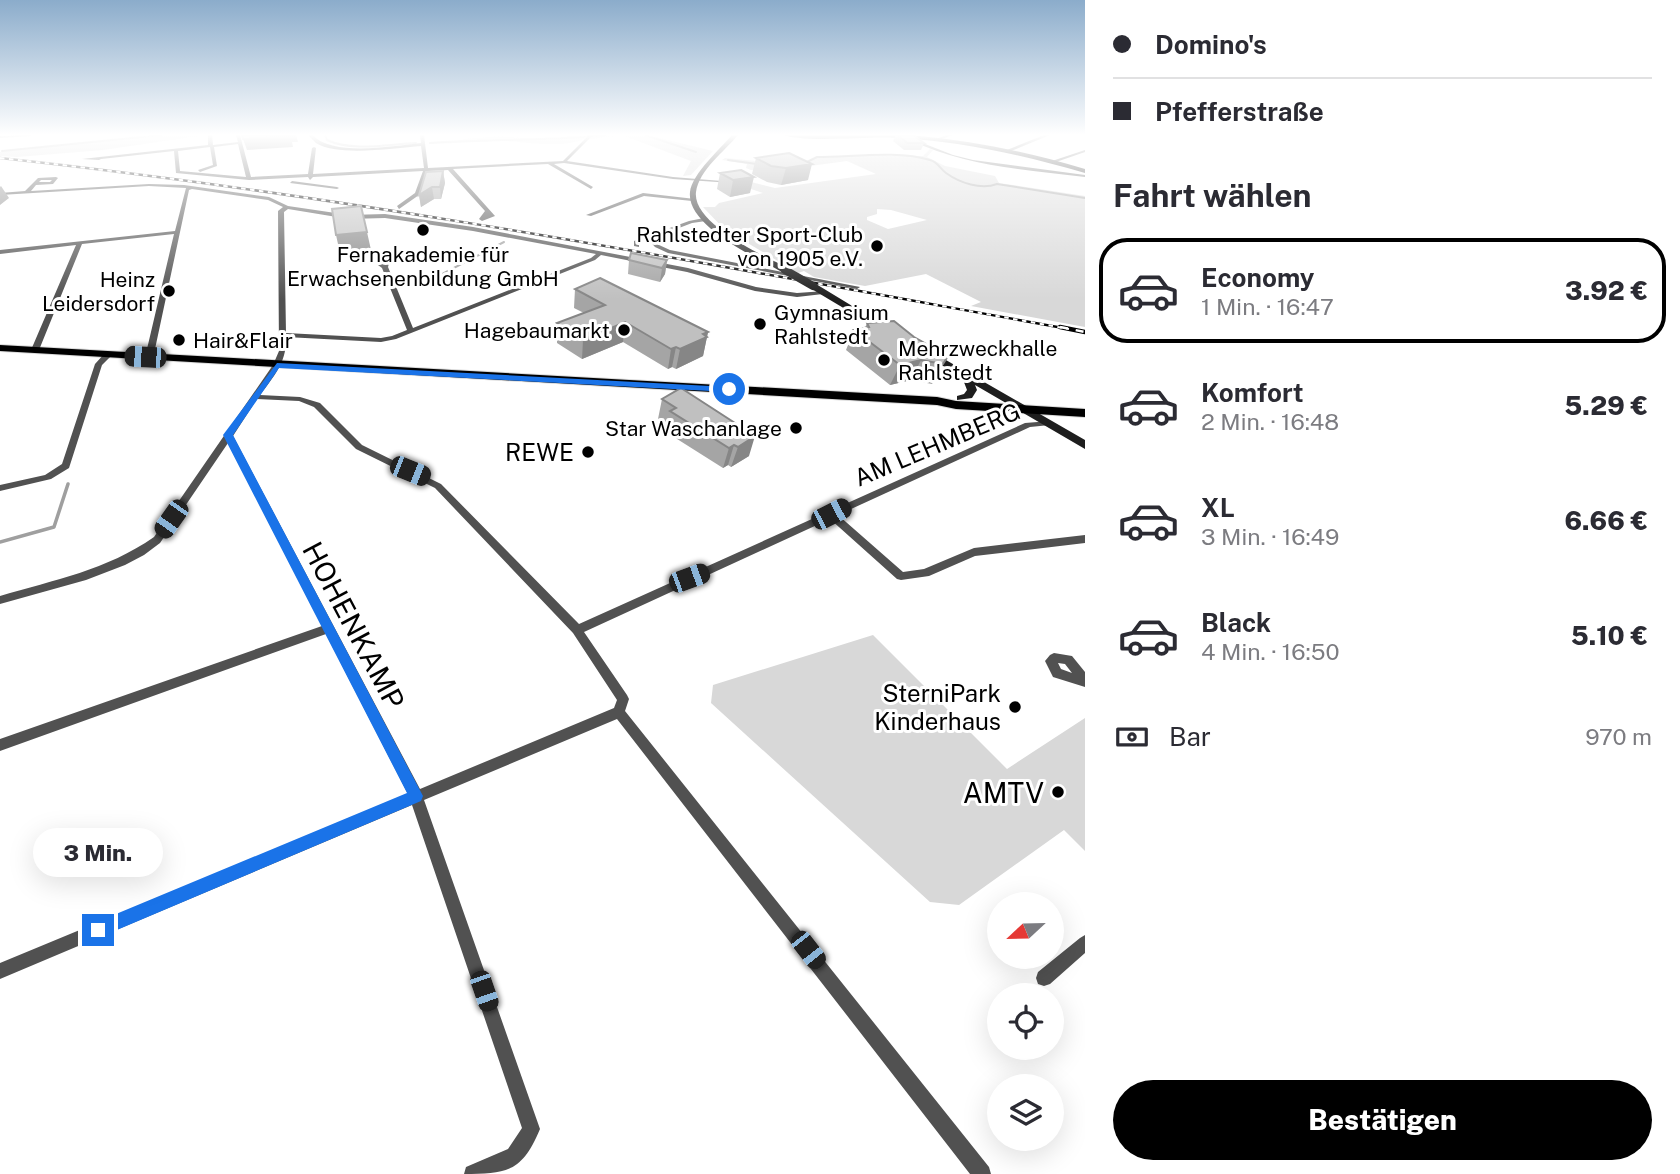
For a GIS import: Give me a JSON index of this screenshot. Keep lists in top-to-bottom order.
{
  "streets": {
    "street": ["AM LEHMBERG", "HOHENKAMP"]
  },
  "places": [
    "Fernakademie für Erwachsenenbildung GmbH",
    "Rahlstedter Sport-Club von 1905 e.V.",
    "Heinz Leidersdorf",
    "Gymnasium Rahlstedt",
    "Hagebaumarkt",
    "Hair&Flair",
    "Mehrzweckhalle Rahlstedt",
    "Star Waschanlage",
    "REWE",
    "SterniPark Kinderhaus",
    "AMTV"
  ],
  "north": "left",
  "page": {
    "banner": ["Domino's", "Pfefferstraße"],
    "heading": "Fahrt wählen",
    "list": [
      {
        "name": "Economy",
        "note": "1 Min. · 16:47",
        "value": "3.92 €"
      },
      {
        "name": "Komfort",
        "note": "2 Min. · 16:48",
        "value": "5.29 €"
      },
      {
        "name": "XL",
        "note": "3 Min. · 16:49",
        "value": "6.66 €"
      },
      {
        "name": "Black",
        "note": "4 Min. · 16:50",
        "value": "5.10 €"
      }
    ],
    "pay": ["Bar", "970 m"],
    "bubble": "3 Min.",
    "buttons": "Bestätigen"
  }
}
